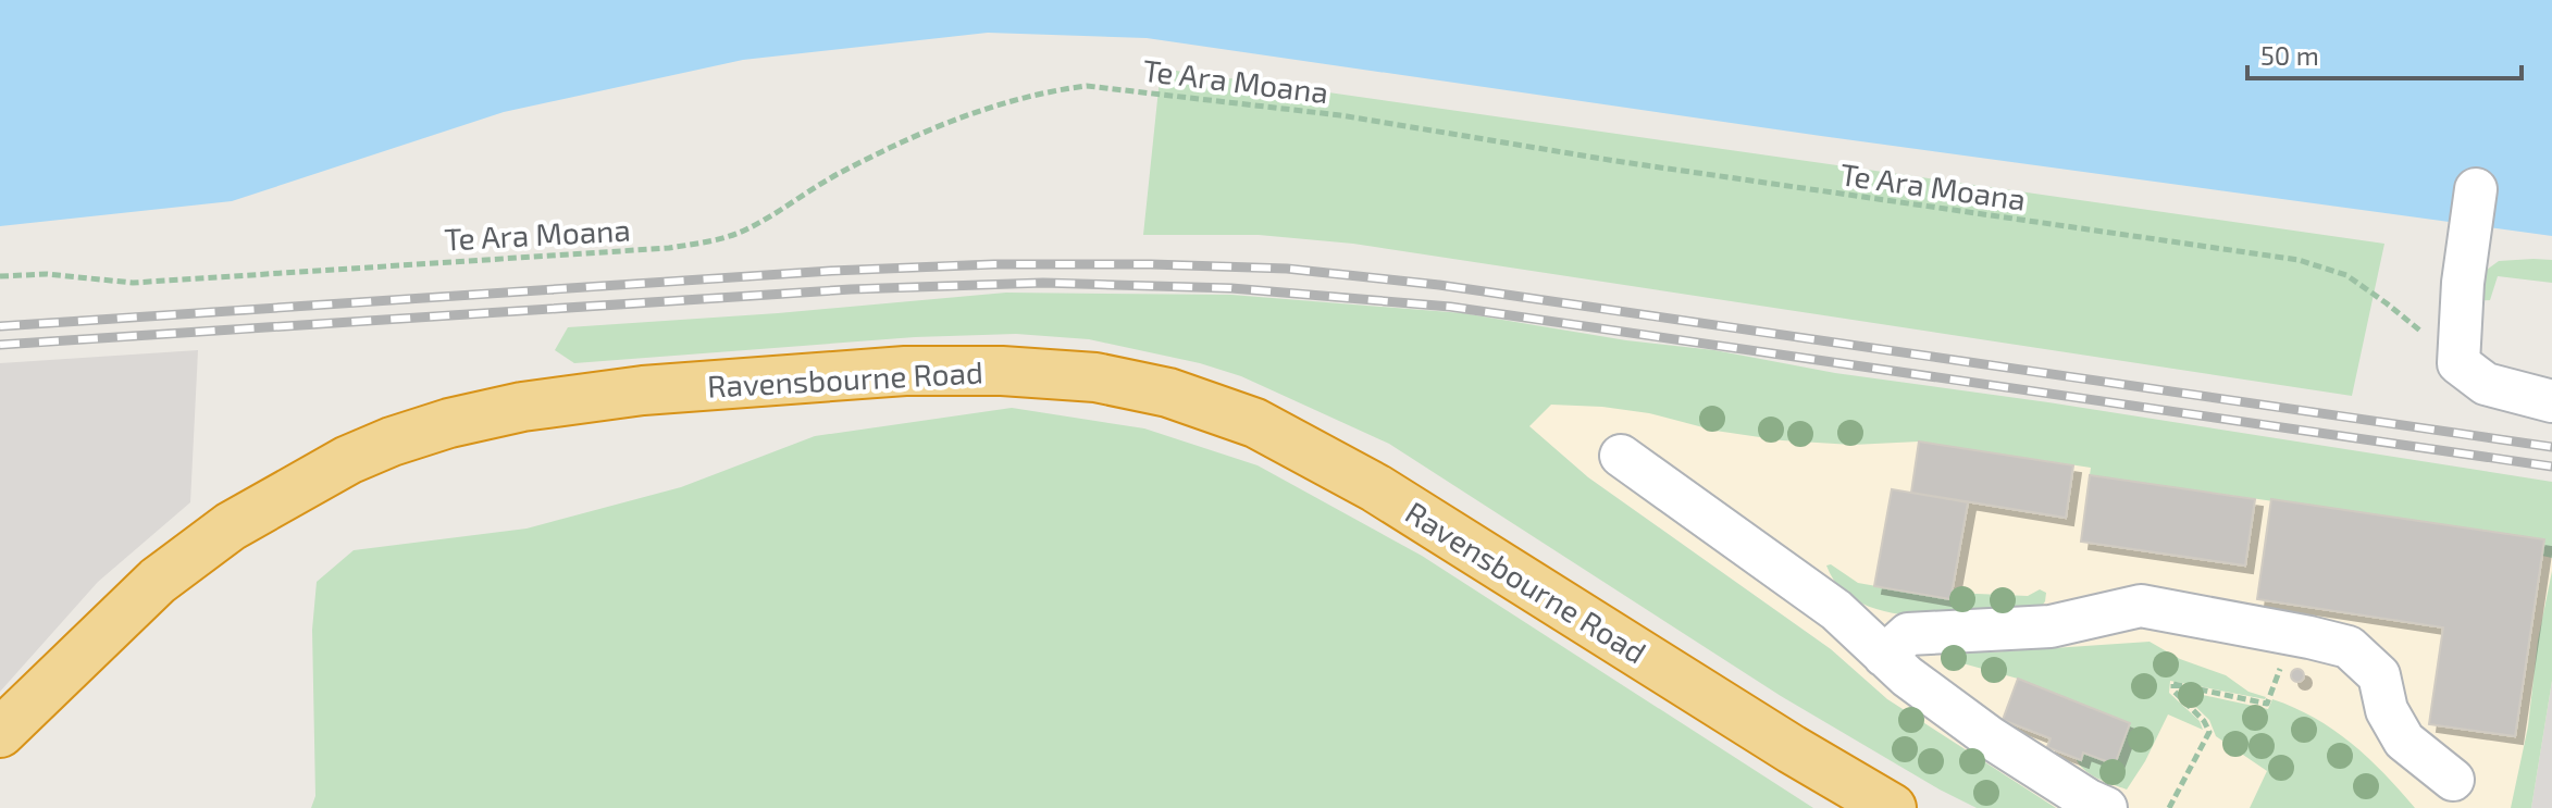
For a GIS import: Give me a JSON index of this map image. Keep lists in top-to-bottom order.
{
  "streets": {
    "highway": ["Ravensbourne Road"],
    "path": ["Te Ara Moana"]
  },
  "scale_bar": "50 m"
}
